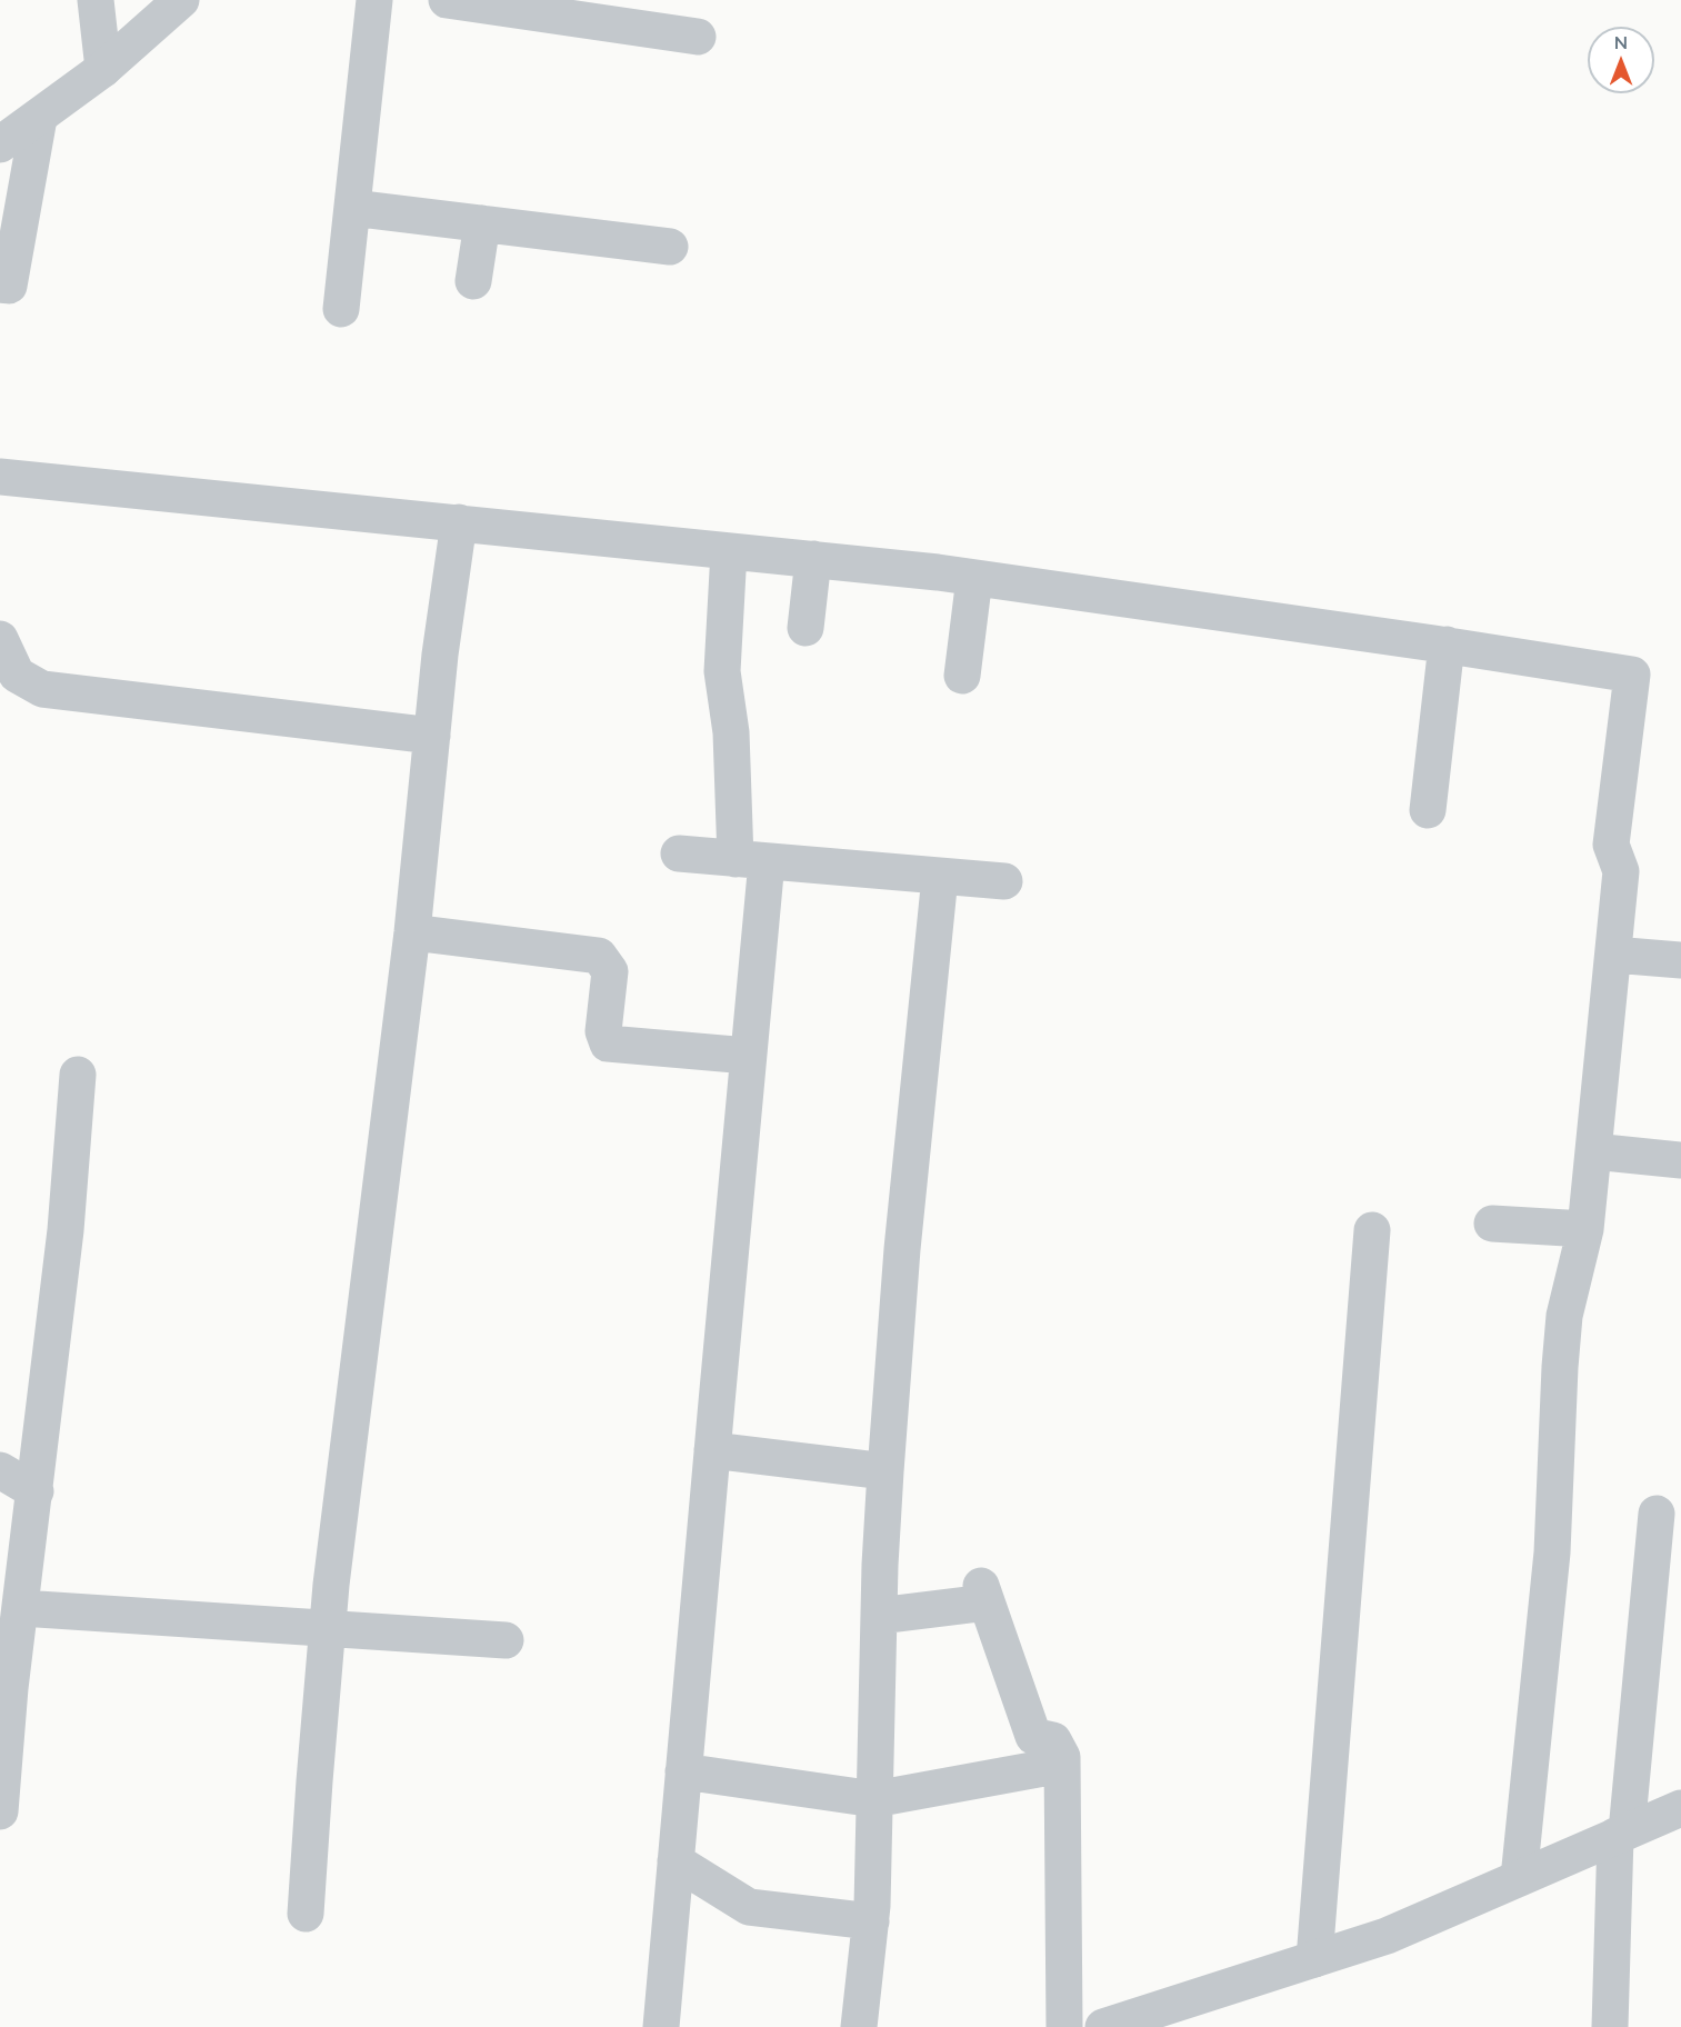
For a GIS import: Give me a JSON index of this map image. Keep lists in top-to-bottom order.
{
  "north": "top"
}
